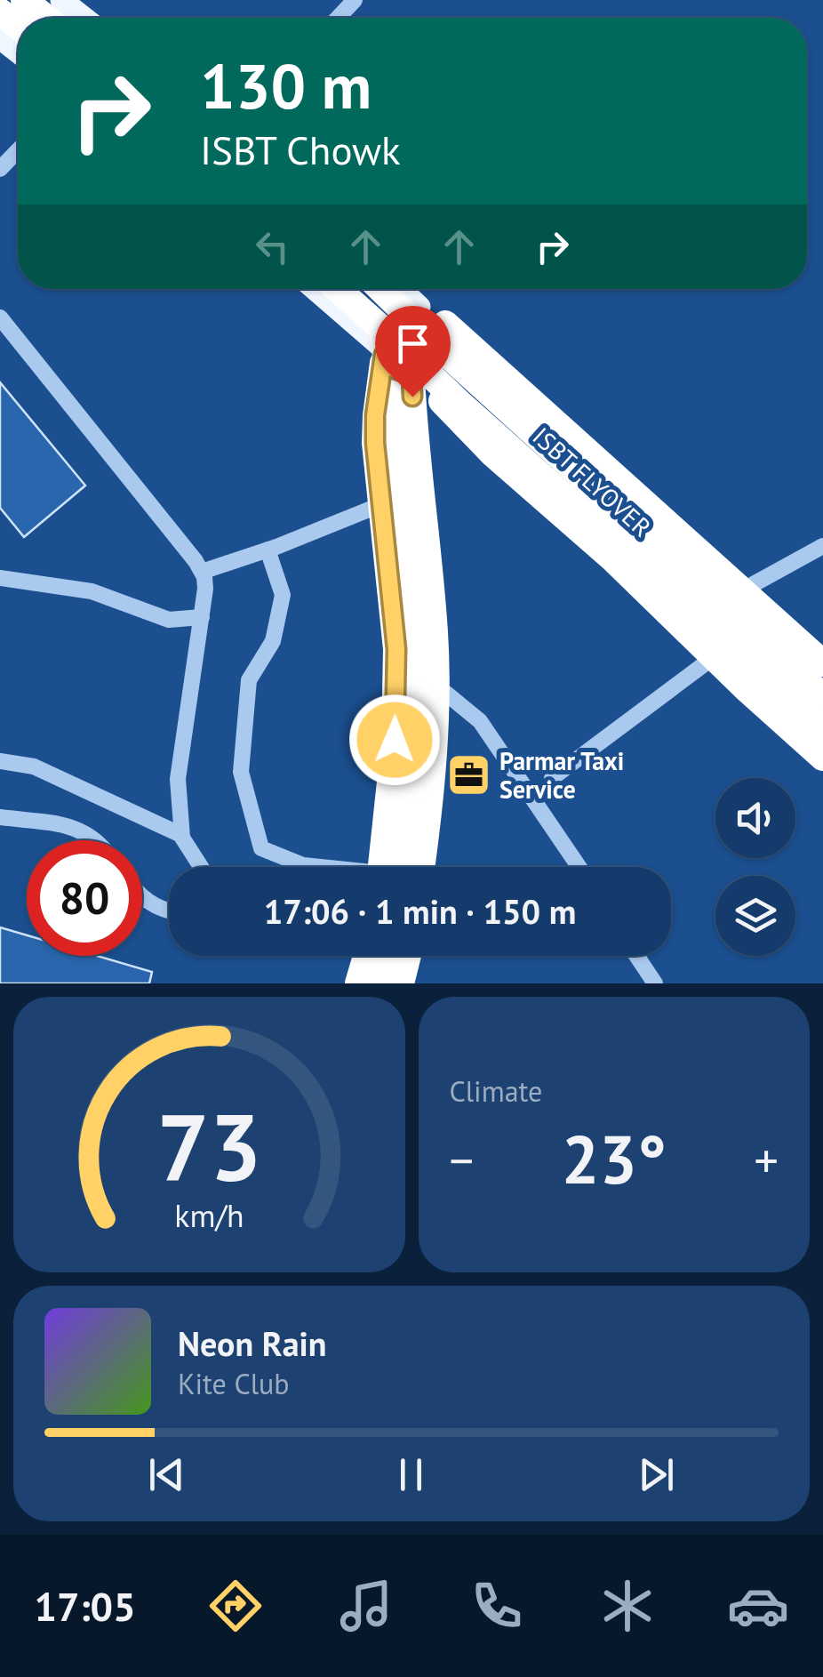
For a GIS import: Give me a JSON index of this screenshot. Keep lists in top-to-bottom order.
{
  "streets": {
    "highway": ["ISBT FLYOVER"]
  },
  "places": {
    "office": ["Parmar Taxi Service"]
  },
  "page": {
    "turn": ["130 m", "ISBT Chowk"],
    "limit": "80",
    "trip": "17:06 · 1 min · 150 m",
    "tile": "Climate",
    "heat": ["−", "23°", "+"],
    "song": ["Neon Rain", "Kite Club"],
    "tabs": "17:05",
    "gauge": ["73", "km/h"]
  }
}
